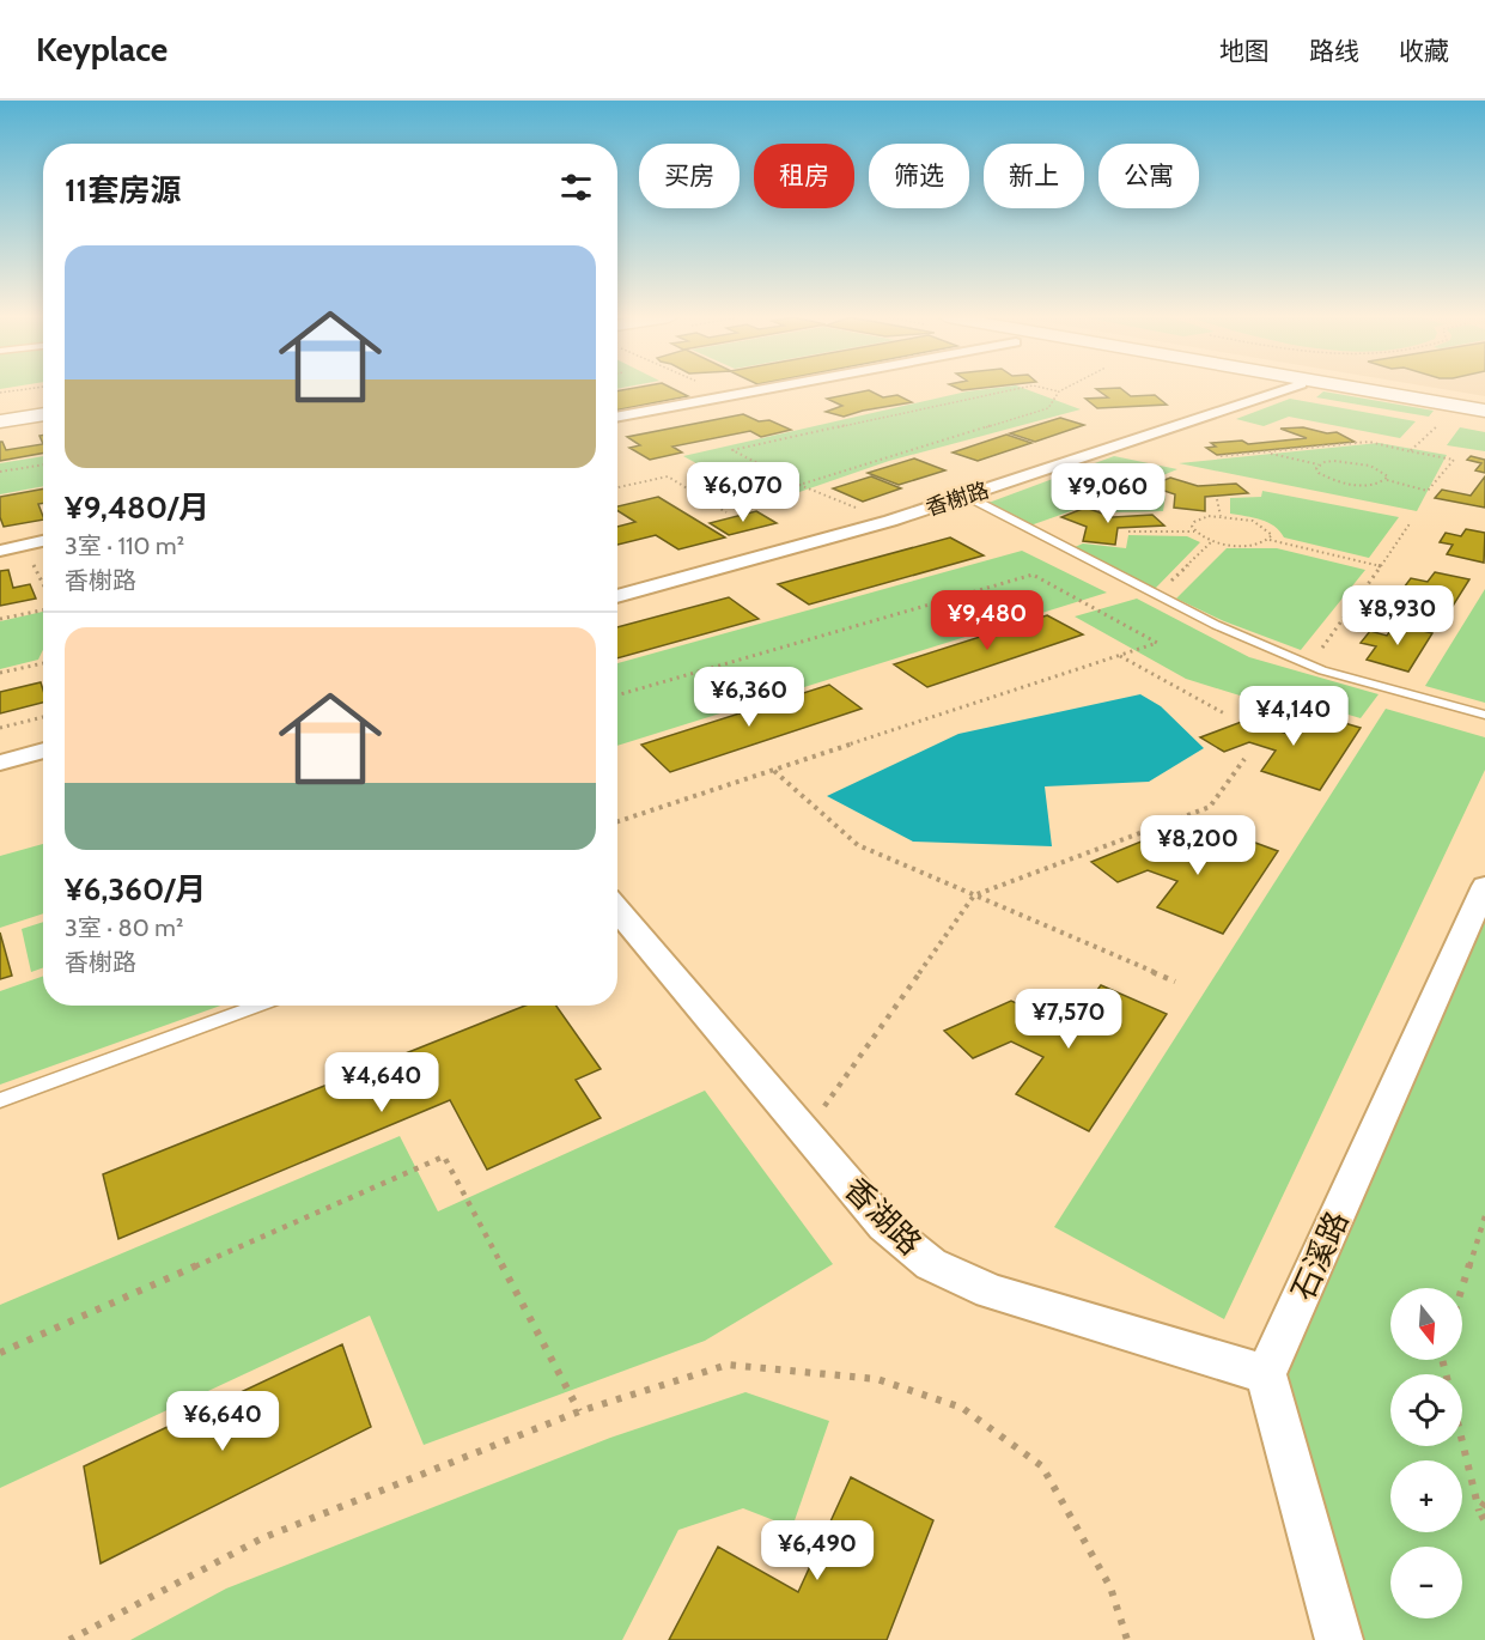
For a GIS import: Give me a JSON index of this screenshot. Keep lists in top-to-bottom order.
{
  "streets": {
    "street": ["香榭路", "香湖路", "石溪路"]
  },
  "crossings": [
    ["香湖路", "石溪路"]
  ],
  "north": "bottom",
  "page": {
    "header": "Keyplace",
    "nav": ["地图", "路线", "收藏"],
    "chip": [
      "买房",
      "租房",
      "筛选",
      "新上",
      "公寓"
    ],
    "heading": "11套房源",
    "list": [
      {
        "name": "¥9,480/月",
        "note": "3室 · 110 m² · 香榭路"
      },
      {
        "name": "¥6,360/月",
        "note": "3室 · 80 m² · 香榭路"
      }
    ],
    "price": [
      "¥6,070",
      "¥9,060",
      "¥8,930",
      "¥9,480",
      "¥6,360",
      "¥4,140",
      "¥8,200",
      "¥7,570",
      "¥4,640",
      "¥6,640",
      "¥6,490"
    ],
    "map_buttons": ["+", "−"]
  }
}
